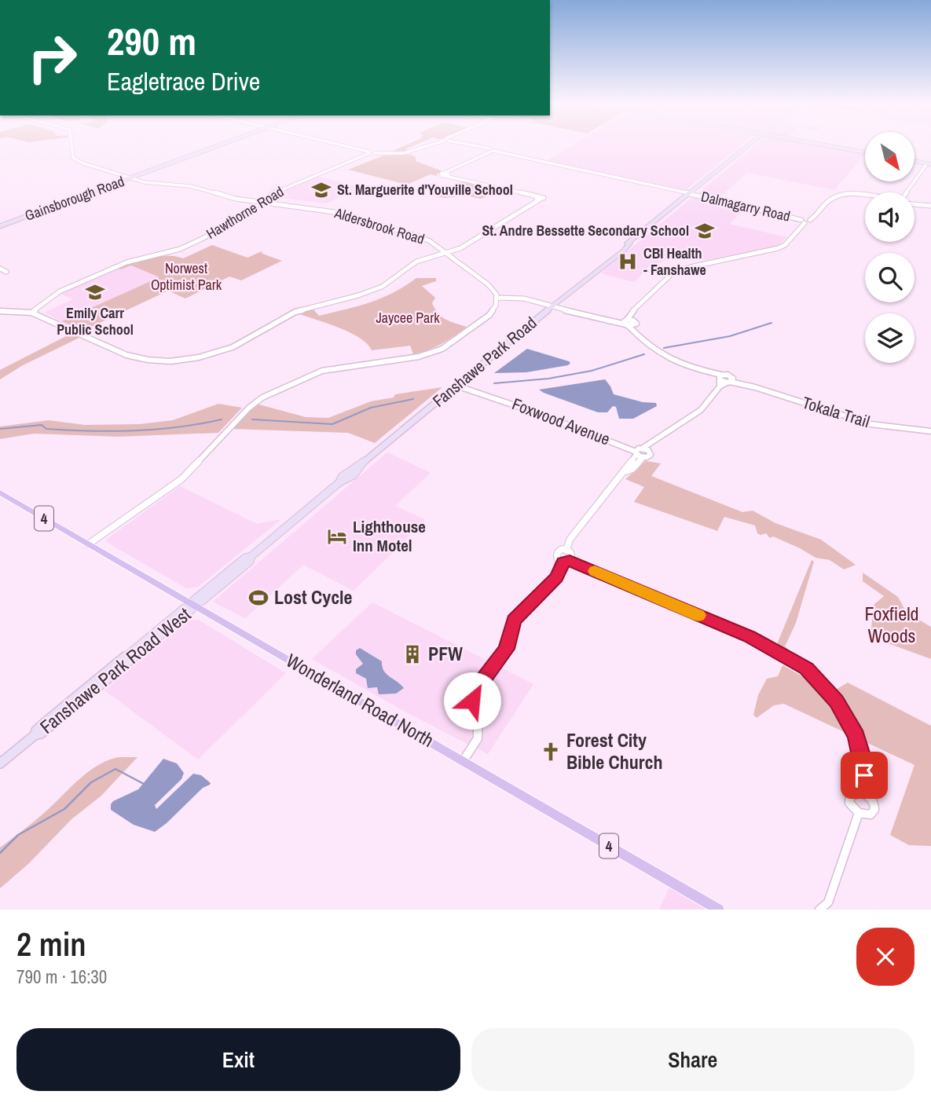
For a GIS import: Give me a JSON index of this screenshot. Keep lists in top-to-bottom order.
{
  "streets": {
    "main road": [
      "Gainsborough Road",
      "Fanshawe Park Road",
      "4",
      "Fanshawe Park Road West",
      "Wonderland Road North"
    ],
    "street": [
      "Dalmagarry Road",
      "Hawthorne Road",
      "Aldersbrook Road",
      "Tokala Trail",
      "Foxwood Avenue"
    ]
  },
  "crossings": [
    ["Gainsborough Road", "Aldersbrook Road"],
    ["Dalmagarry Road", "Fanshawe Park Road"],
    ["Hawthorne Road", "Aldersbrook Road"],
    ["Fanshawe Park Road", "Foxwood Avenue"],
    ["Fanshawe Park Road", "Fanshawe Park Road West"],
    ["Fanshawe Park Road", "Wonderland Road North"],
    ["Fanshawe Park Road West", "Wonderland Road North"]
  ],
  "parks": ["Norwest Optimist Park", "Jaycee Park", "Foxfield Woods"],
  "places": {
    "school or university": ["St. Marguerite d'Youville School", "St. Andre Bessette Secondary School", "Emily Carr Public School"],
    "hospital": ["CBI Health - Fanshawe"],
    "hotel": ["Lighthouse Inn Motel"],
    "sports": ["Lost Cycle"],
    "building": ["PFW"],
    "church": ["Forest City Bible Church"]
  },
  "north": "bottom right",
  "page": {
    "turn": ["290 m", "Eagletrace Drive"],
    "heading": ["2 min", "790 m · 16:30"],
    "buttons": ["Exit", "Share"]
  }
}
